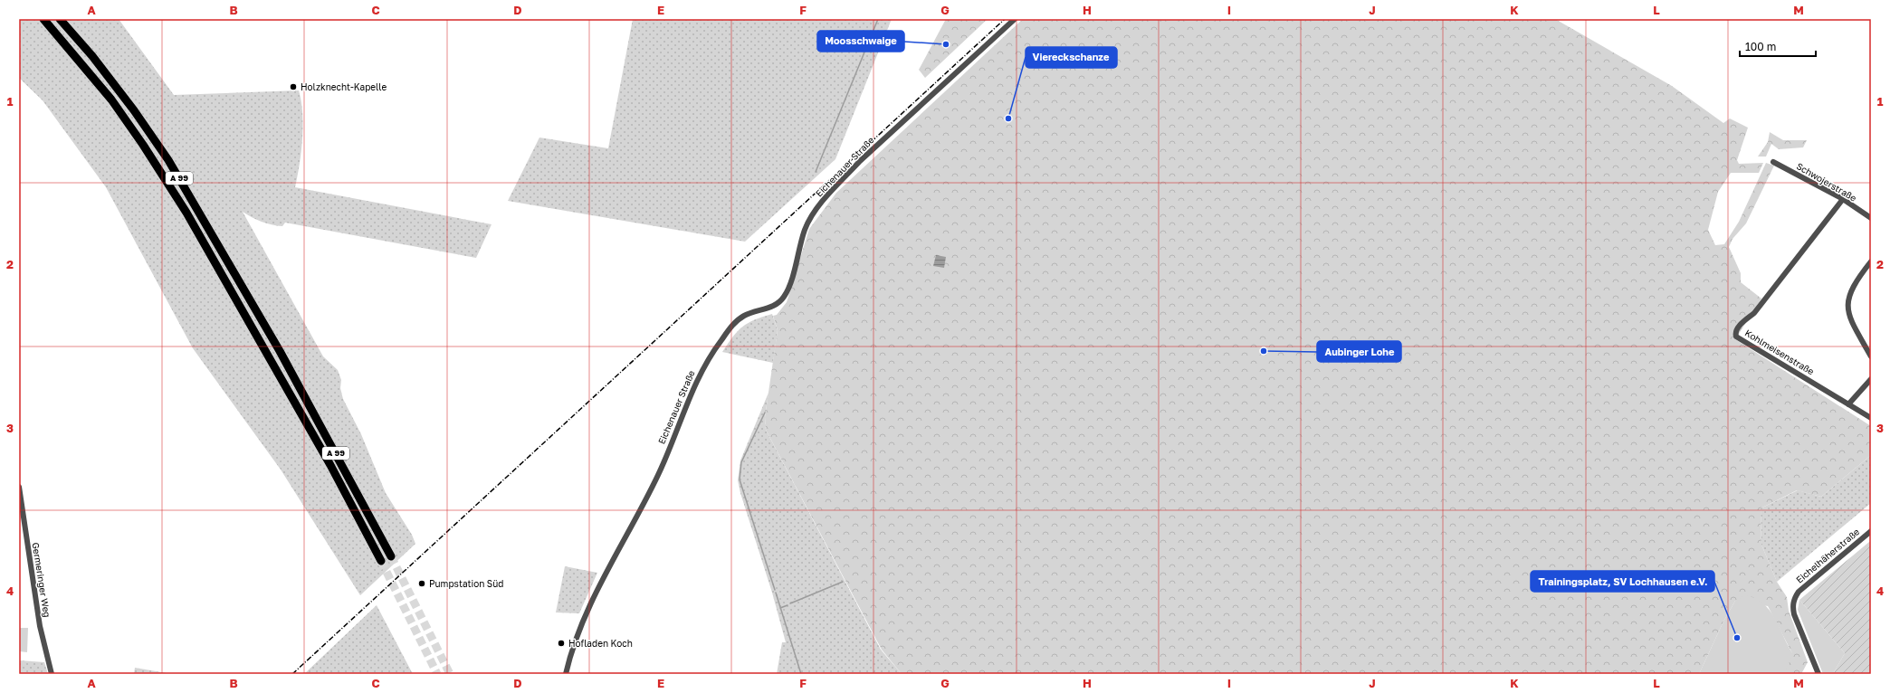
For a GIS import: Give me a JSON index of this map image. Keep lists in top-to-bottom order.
{
  "streets": {
    "highway": ["A 99"],
    "street": [
      "Eichenauer Straße",
      "Schwojerstraße",
      "Kohlmeisenstraße",
      "Eichelhäherstraße",
      "Germeringer Weg"
    ]
  },
  "crossings": [
    ["Schwojerstraße", "Kohlmeisenstraße"]
  ],
  "places": [
    "Moosschwaige",
    "Holzknecht-Kapelle",
    "Viereckschanze",
    "Aubinger Lohe",
    "Pumpstation Süd",
    "Trainingsplatz, SV Lochhausen e.V.",
    "Hofladen Koch"
  ],
  "scale_bar": "100 m",
  "grid": {
    "columns": [
      "A",
      "B",
      "C",
      "D",
      "E",
      "F",
      "G",
      "H",
      "I",
      "J",
      "K",
      "L",
      "M"
    ],
    "rows": [
      "1",
      "2",
      "3",
      "4"
    ]
  }
}
